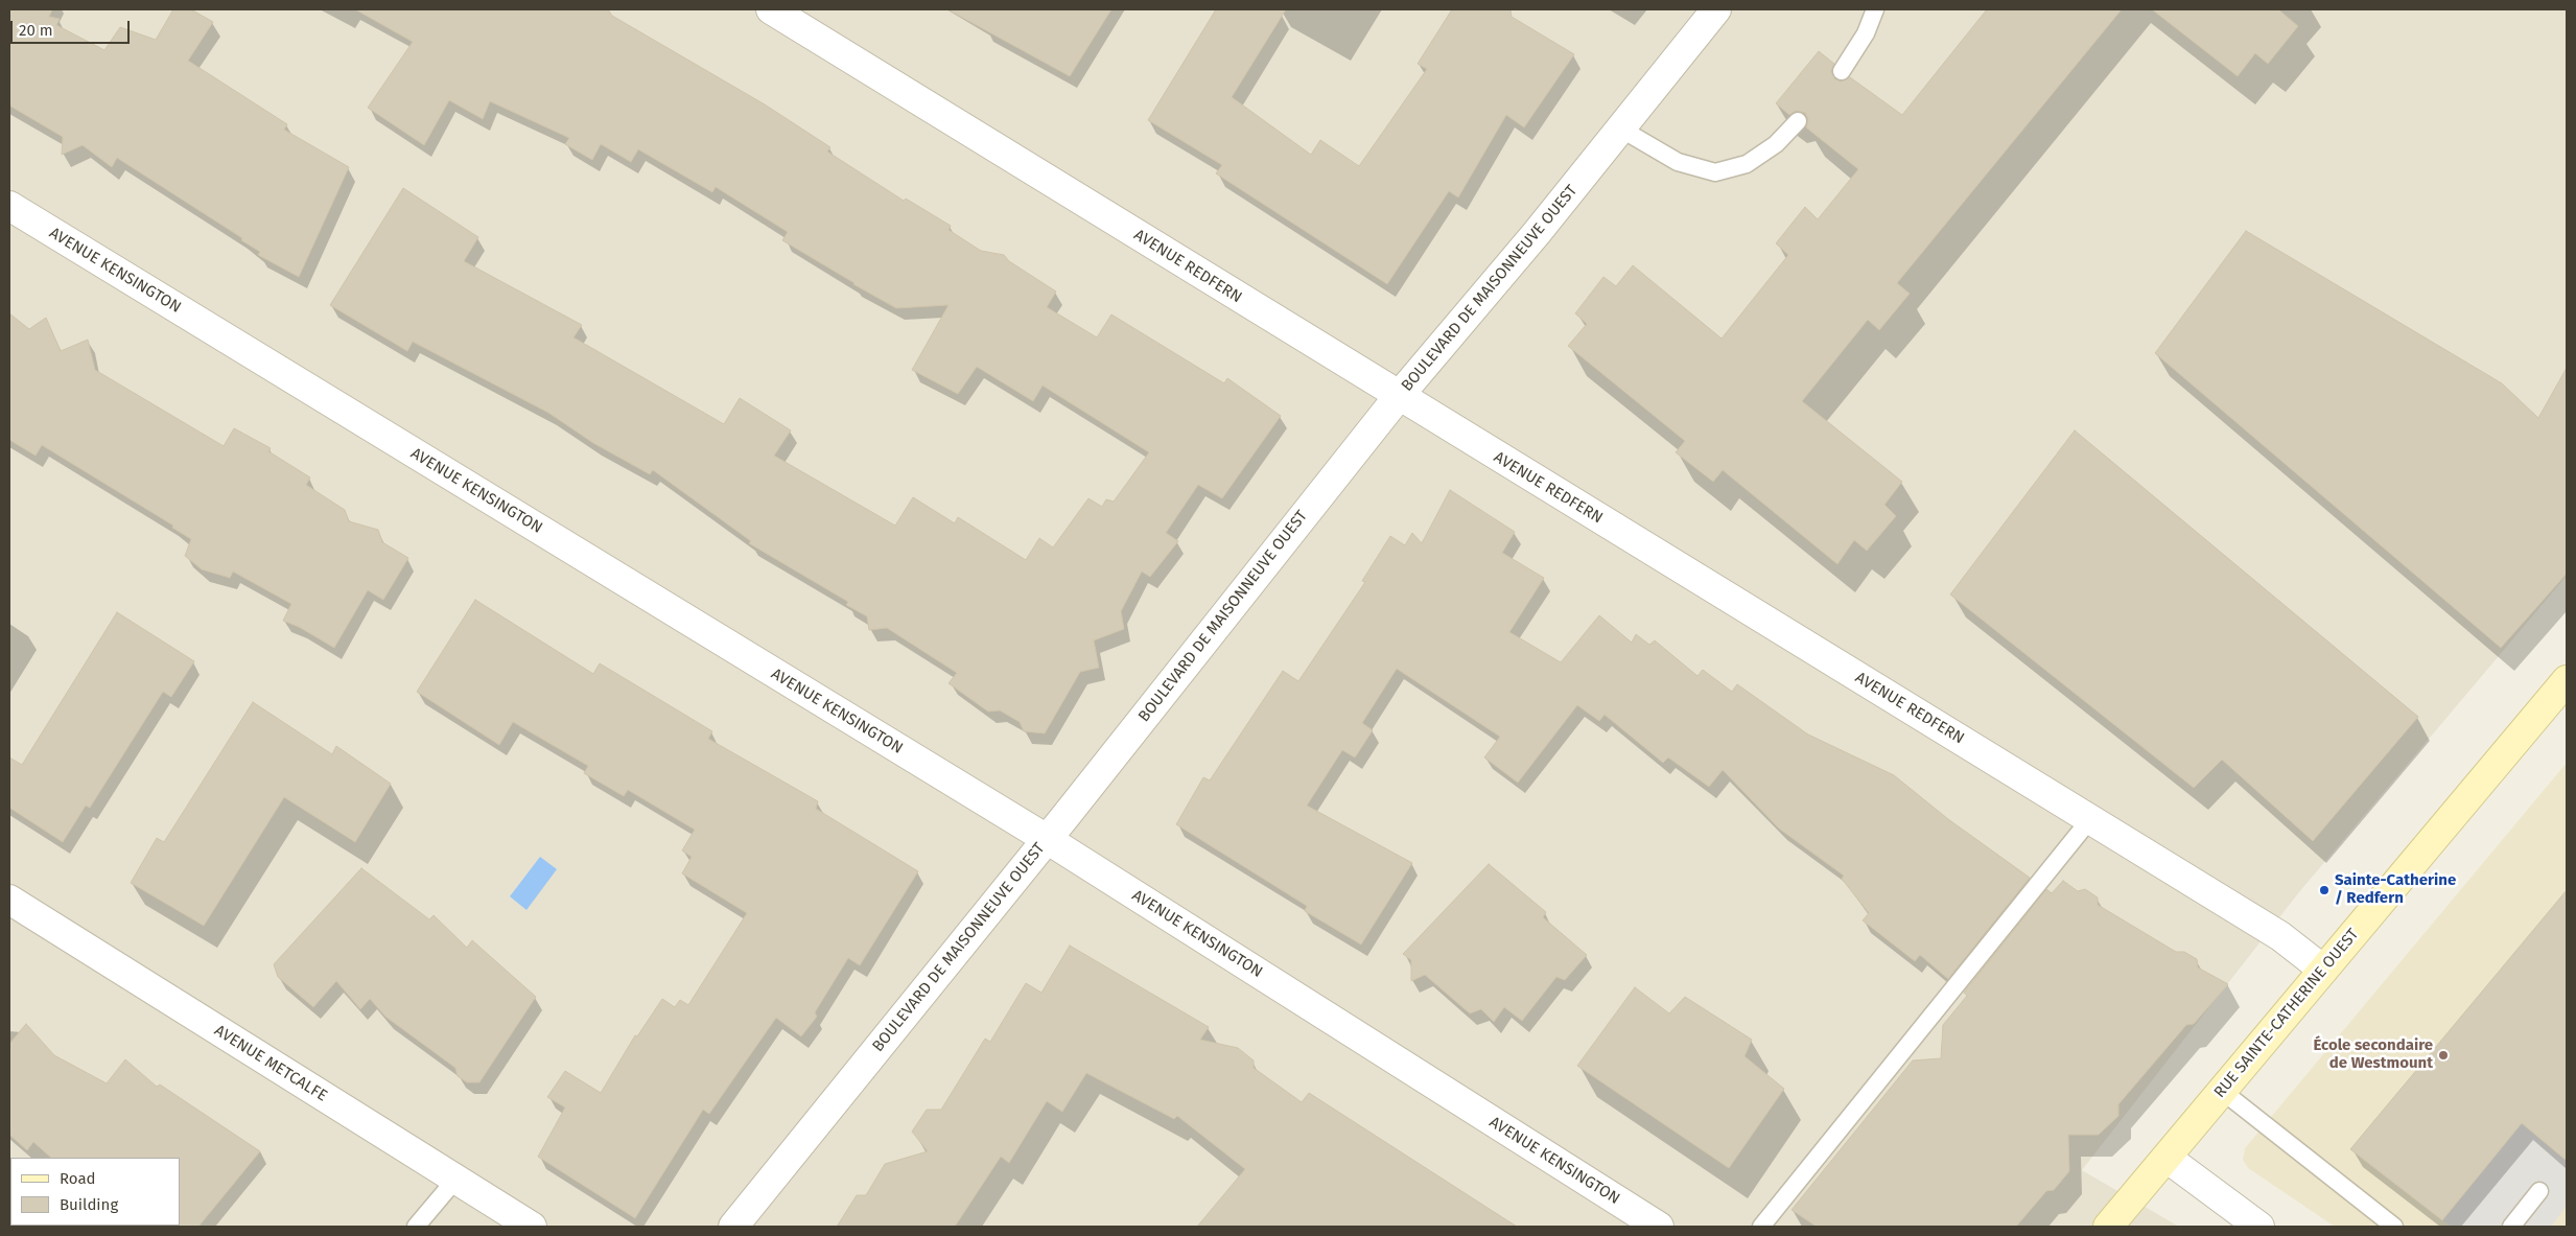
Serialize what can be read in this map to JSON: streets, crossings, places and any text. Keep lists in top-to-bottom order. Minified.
{"streets":{"main road":["RUE SAINTE-CATHERINE OUEST"],"street":["AVENUE REDFERN","AVENUE KENSINGTON","BOULEVARD DE MAISONNEUVE OUEST","AVENUE METCALFE"]},"crossings":[["AVENUE REDFERN","BOULEVARD DE MAISONNEUVE OUEST"],["AVENUE REDFERN","RUE SAINTE-CATHERINE OUEST"],["AVENUE KENSINGTON","BOULEVARD DE MAISONNEUVE OUEST"]],"places":["Sainte-Catherine / Redfern","École secondaire de Westmount"],"legend":["Road","Building"],"scale_bar":"20 m"}
